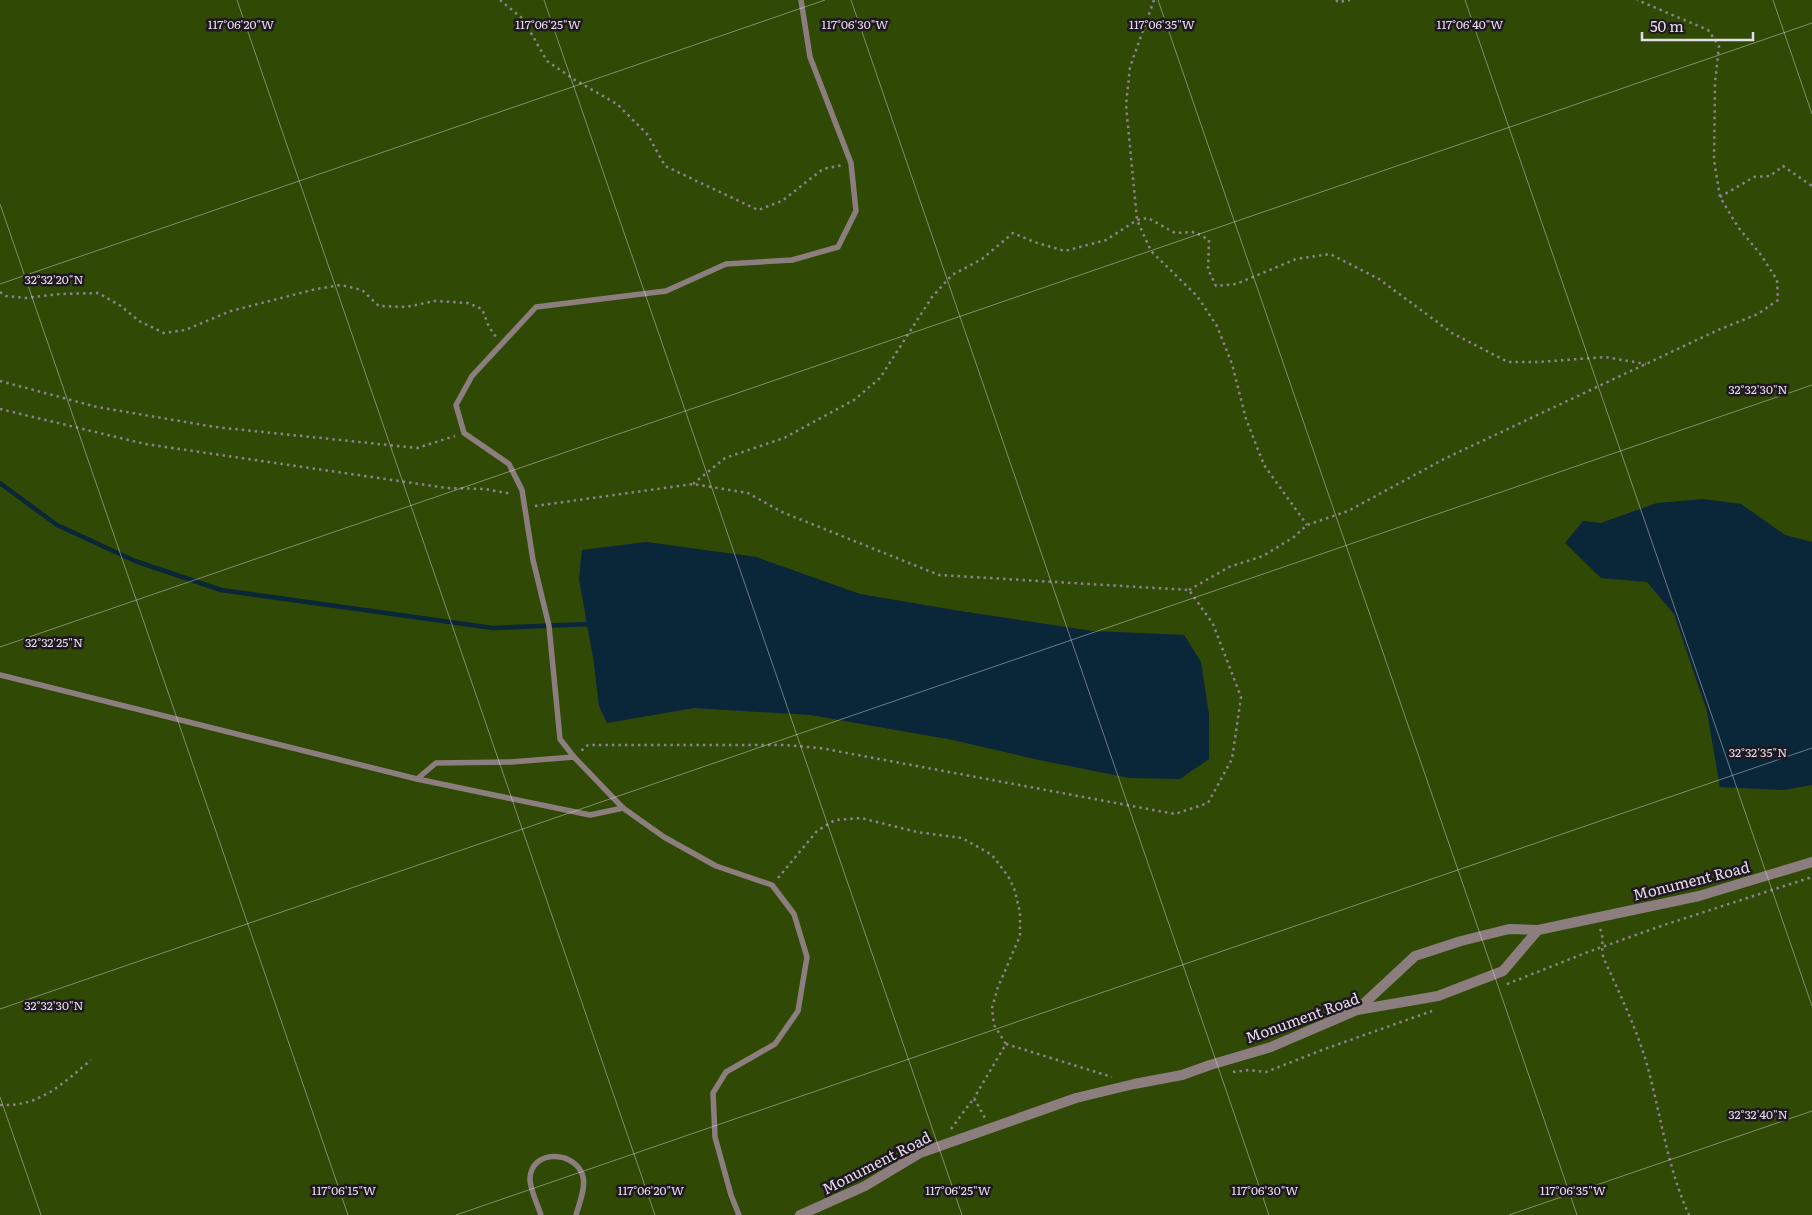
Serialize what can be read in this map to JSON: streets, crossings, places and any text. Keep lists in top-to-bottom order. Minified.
{"streets":{"street":["Monument Road"]},"scale_bar":"50 m","coordinates":["117°06'20\"W","117°06'30\"W","117°06'35\"W","117°06'25\"W","117°06'40\"W","32°32'20\"N","32°32'30\"N","32°32'25\"N","32°32'35\"N","32°32'40\"N","117°06'15\"W"]}
